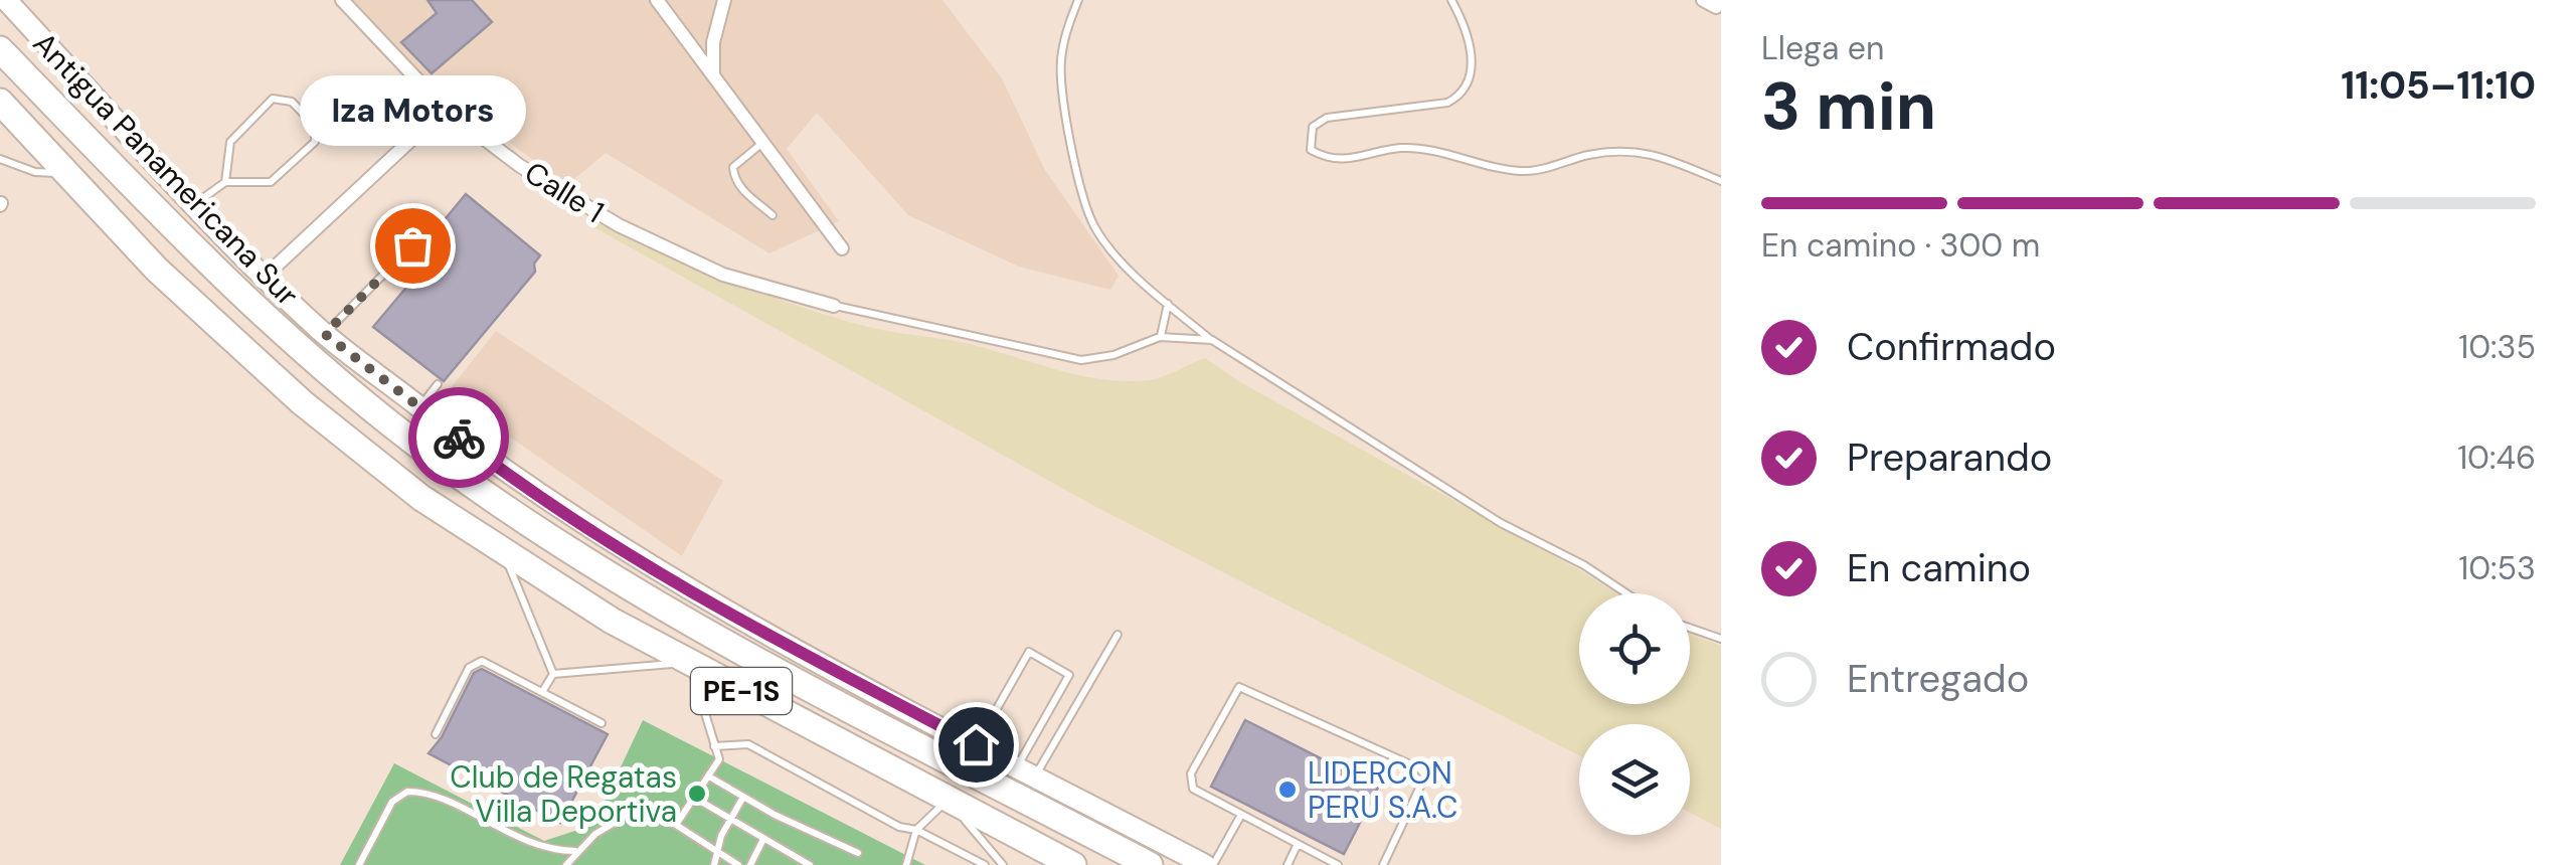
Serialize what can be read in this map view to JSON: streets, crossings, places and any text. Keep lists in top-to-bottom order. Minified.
{"streets":{"highway":["PE-1S"],"main road":["Antigua Panamericana Sur"],"street":["Calle 1"]},"places":["Iza Motors","LIDERCON PERU S.A.C","Club de Regatas Villa Deportiva"],"page":{"heading":["3 min","Llega en","11:05–11:10"],"bubble":"Iza Motors","bar":"En camino · 300 m","list":[["Confirmado","10:35"],["Preparando","10:46"],["En camino","10:53"],"Entregado"]}}
